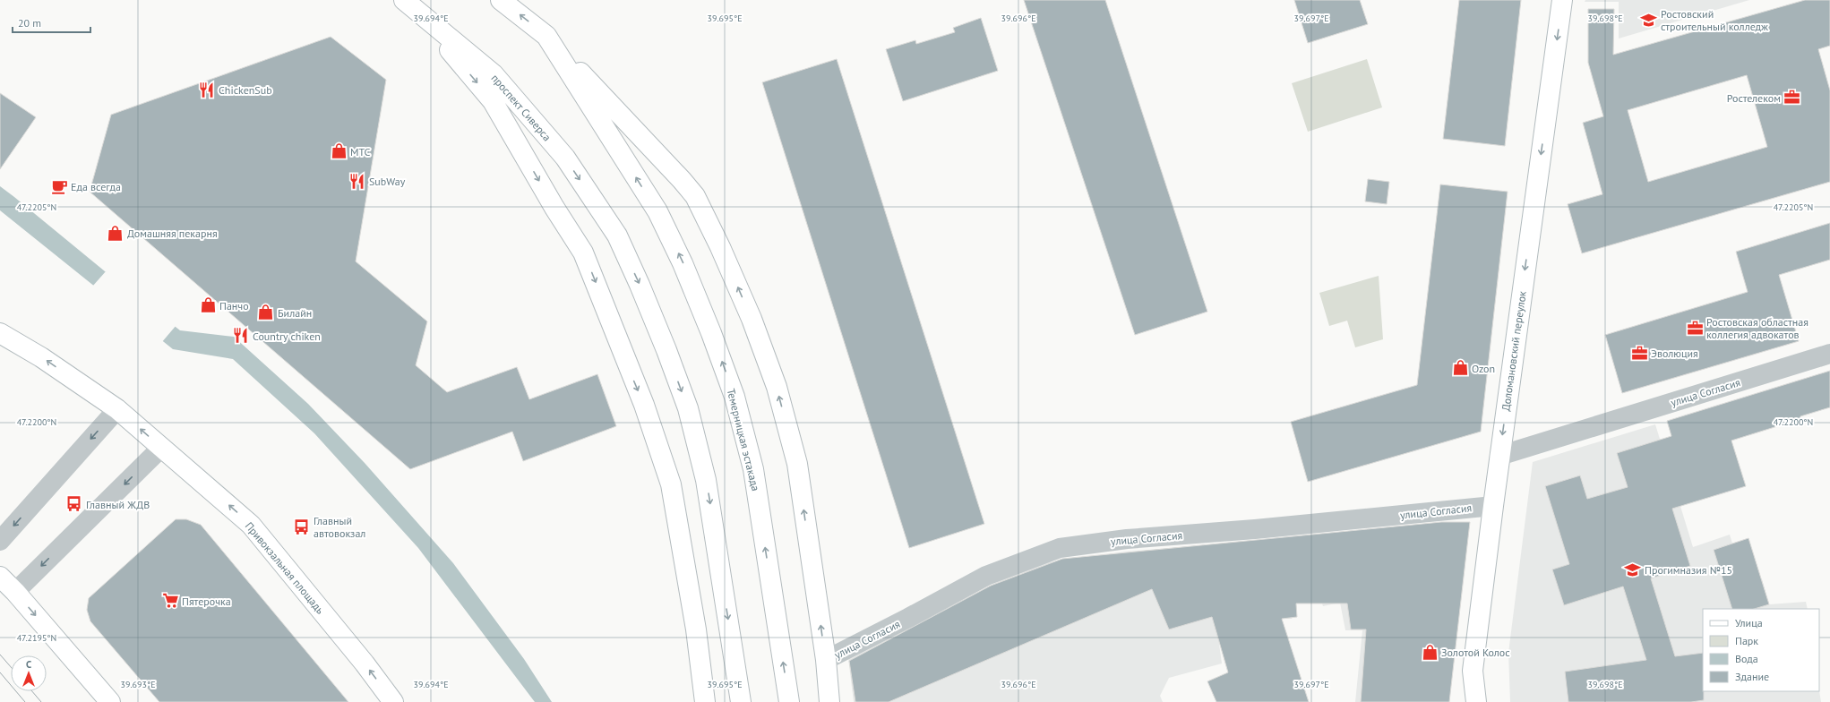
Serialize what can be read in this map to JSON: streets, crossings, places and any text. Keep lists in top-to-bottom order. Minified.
{"streets":{"main road":["проспект Сиверса","Доломановский переулок","Темерницкая эстакада","Привокзальная площадь"],"street":["улица Согласия"]},"crossings":[["Доломановский переулок","улица Согласия"]],"one_way":["Доломановский переулок","Привокзальная площадь"],"places":{"school or university":["Ростовский строительный колледж","Прогимназия №15"],"restaurant":["ChickenSub","SubWay","Country chiken"],"office":["Ростелеком","Ростовская областная коллегия адвокатов","Эволюция"],"shop":["МТС","Домашняя пекарня","Панчо","Билайн","Ozon","Золотой Колос"],"cafe":["Еда всегда"],"bus stop":["Главный ЖДВ","Главный автовокзал"],"supermarket":["Пятерочка"]},"legend":["Улица","Парк","Вода","Здание"],"scale_bar":"20 m","north":"top","coordinates":["39.694°E","39.695°E","39.696°E","39.697°E","39.698°E","47.2205°N","47.2200°N","47.2195°N","39.693°E"]}
